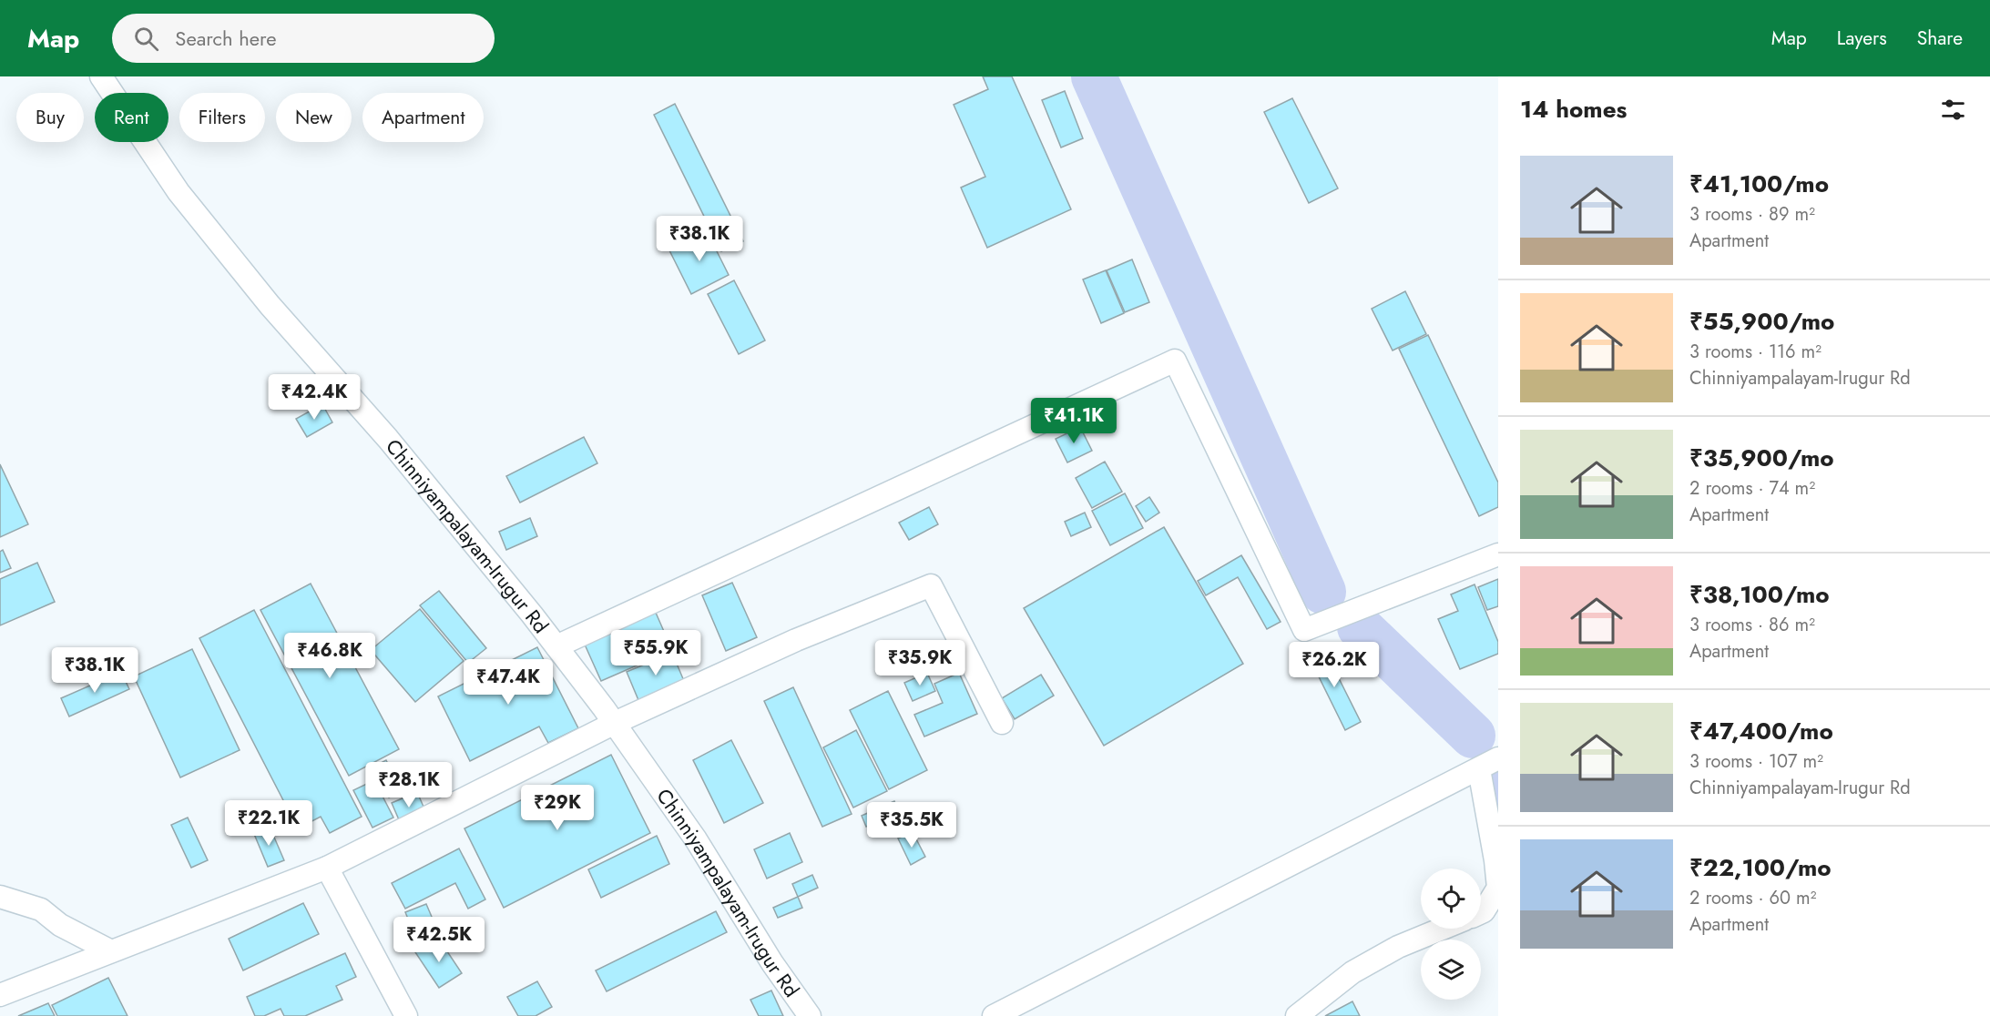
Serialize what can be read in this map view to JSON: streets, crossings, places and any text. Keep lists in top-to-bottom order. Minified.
{"streets":{"street":["Chinniyampalayam-Irugur Rd"]},"page":{"header":"Map","search":"Search here","nav":["Map","Layers","Share"],"heading":"14 homes","chip":["Buy","Rent","Filters","New","Apartment"],"list":[{"name":"₹41,100/mo","note":"3 rooms · 89 m² · Apartment"},{"name":"₹55,900/mo","note":"3 rooms · 116 m² · Chinniyampalayam-Irugur Rd"},{"name":"₹35,900/mo","note":"2 rooms · 74 m² · Apartment"},{"name":"₹38,100/mo","note":"3 rooms · 86 m² · Apartment"},{"name":"₹47,400/mo","note":"3 rooms · 107 m² · Chinniyampalayam-Irugur Rd"},{"name":"₹22,100/mo","note":"2 rooms · 60 m² · Apartment"}],"price":["₹38.1K","₹42.4K","₹41.1K","₹55.9K","₹46.8K","₹35.9K","₹26.2K","₹38.1K","₹47.4K","₹28.1K","₹29K","₹22.1K","₹35.5K","₹42.5K"]}}
